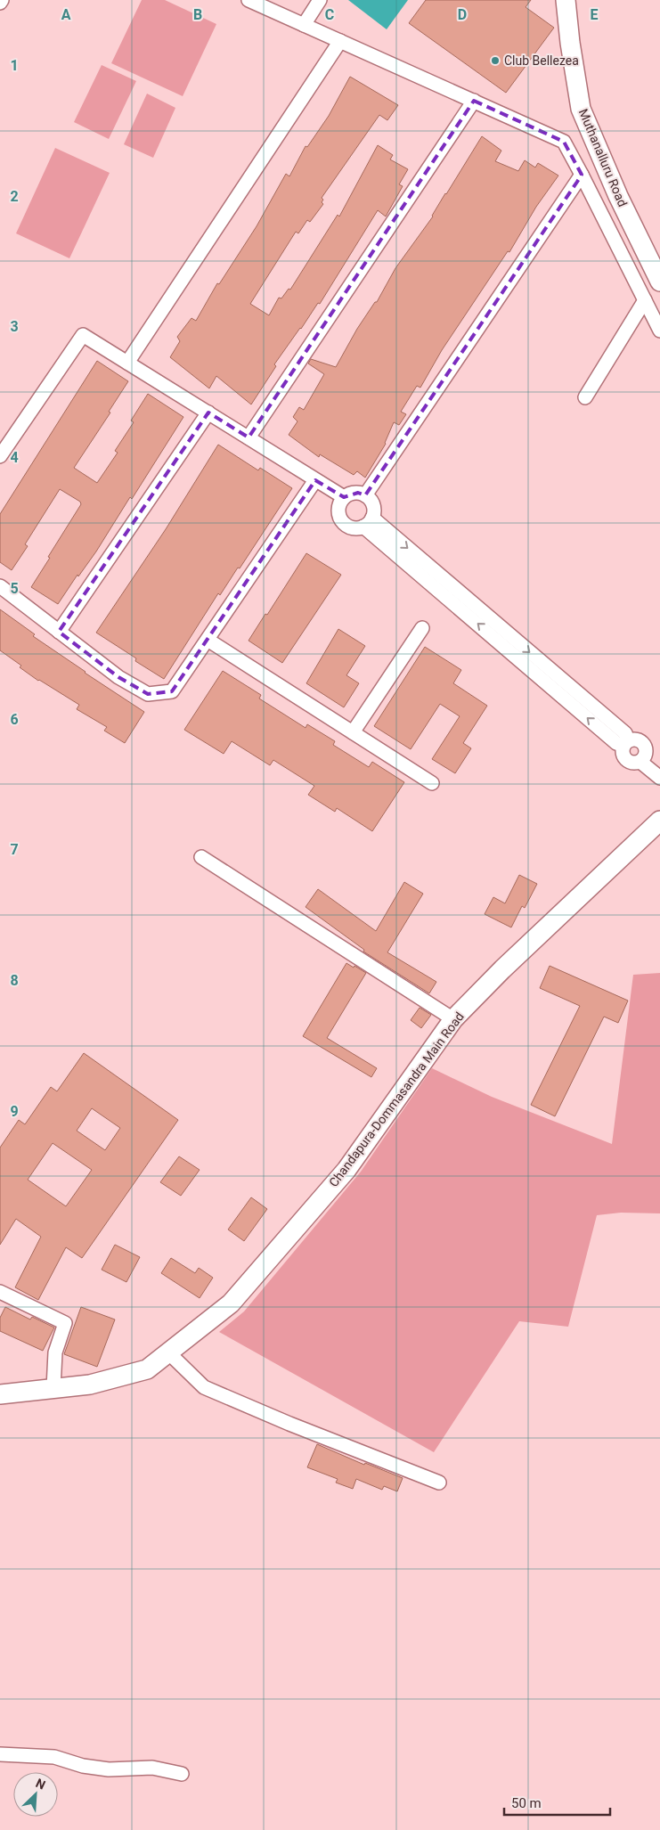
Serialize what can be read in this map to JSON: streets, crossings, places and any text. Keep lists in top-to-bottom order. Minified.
{"streets":{"main road":["Muthanalluru Road","Chandapura-Dommasandra Main Road"]},"places":["Club Bellezea"],"scale_bar":"50 m","north":"top right","grid":{"columns":["A","B","C","D","E"],"rows":["1","2","3","4","5","6","7","8","9"]}}
